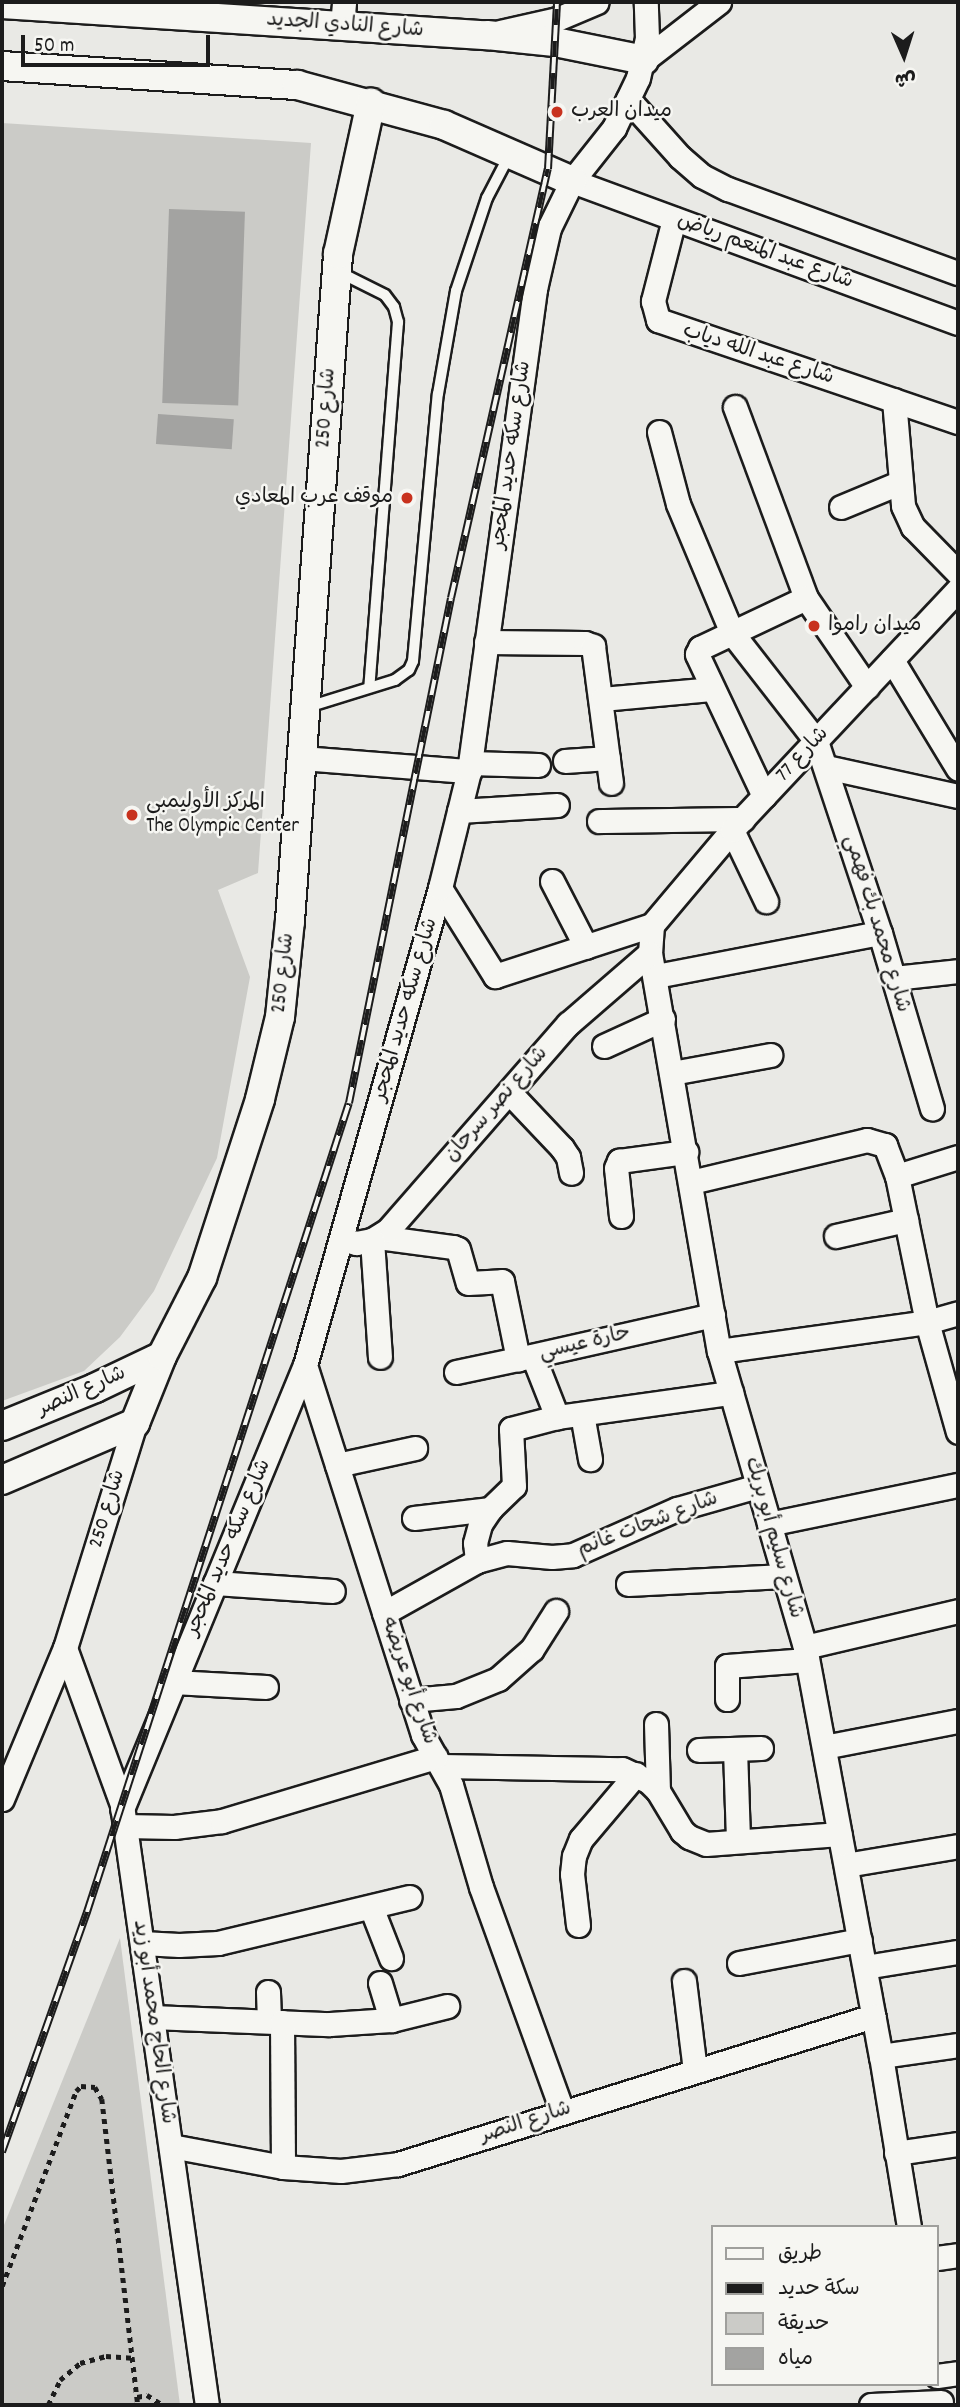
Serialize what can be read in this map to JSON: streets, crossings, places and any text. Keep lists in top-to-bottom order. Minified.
{"streets":{"street":["شارع النادي الجديد","شارع عبد المنعم رياض","شارع عبد الله دياب","شارع 250","شارع سكه حديد المحجر","شارع 77","شارع محمد بك فهمي","شارع نصر سرحان","حارة عيسي","شارع النصر","شارع شحات غانم","شارع سليم أبو بريك","شارع أبو عريضه","شارع الحاج محمد أبو زيد"]},"crossings":[["شارع عبد المنعم رياض","شارع عبد الله دياب"],["شارع عبد المنعم رياض","شارع سكه حديد المحجر"],["شارع 250","شارع النصر"],["شارع 250","شارع الحاج محمد أبو زيد"],["شارع سكه حديد المحجر","شارع أبو عريضه"],["شارع سكه حديد المحجر","شارع الحاج محمد أبو زيد"],["شارع 77","شارع محمد بك فهمي"],["شارع 77","شارع سليم أبو بريك"],["شارع نصر سرحان","حارة عيسي"],["شارع نصر سرحان","شارع سليم أبو بريك"],["حارة عيسي","شارع سليم أبو بريك"],["شارع النصر","شارع سليم أبو بريك"],["شارع النصر","شارع أبو عريضه"],["شارع النصر","شارع الحاج محمد أبو زيد"],["شارع شحات غانم","شارع سليم أبو بريك"],["شارع شحات غانم","شارع أبو عريضه"]],"places":["ميدان العرب","موقف عرب المعادي","ميدان راموا","المركز الأوليمبى The Olympic Center"],"legend":["طريق","سكة حديد","حديقة","مياه"],"scale_bar":"50 m","north":"bottom"}
